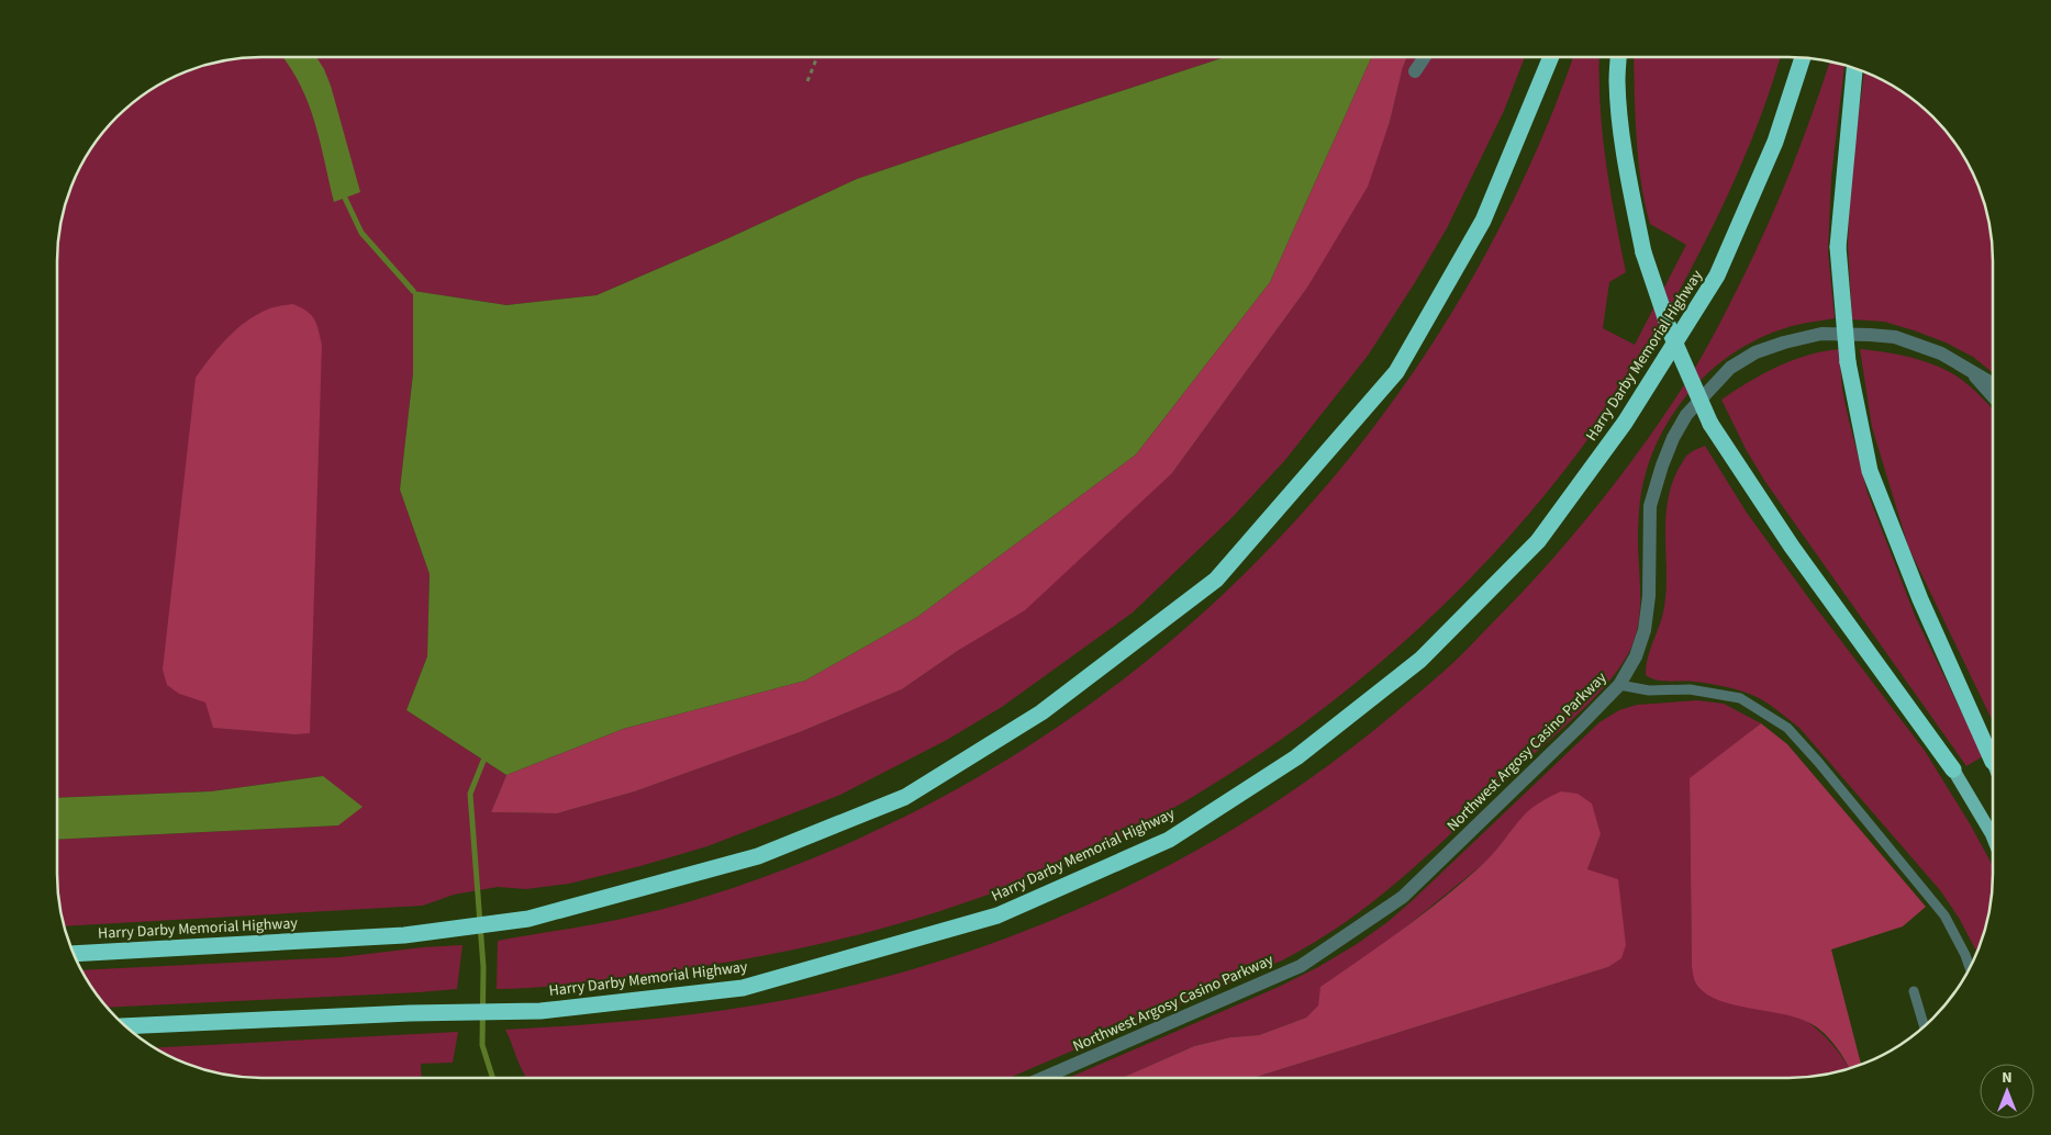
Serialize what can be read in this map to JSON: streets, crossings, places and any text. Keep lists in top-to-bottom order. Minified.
{"streets":{"highway":["Harry Darby Memorial Highway"],"street":["Northwest Argosy Casino Parkway"]},"north":"top"}
